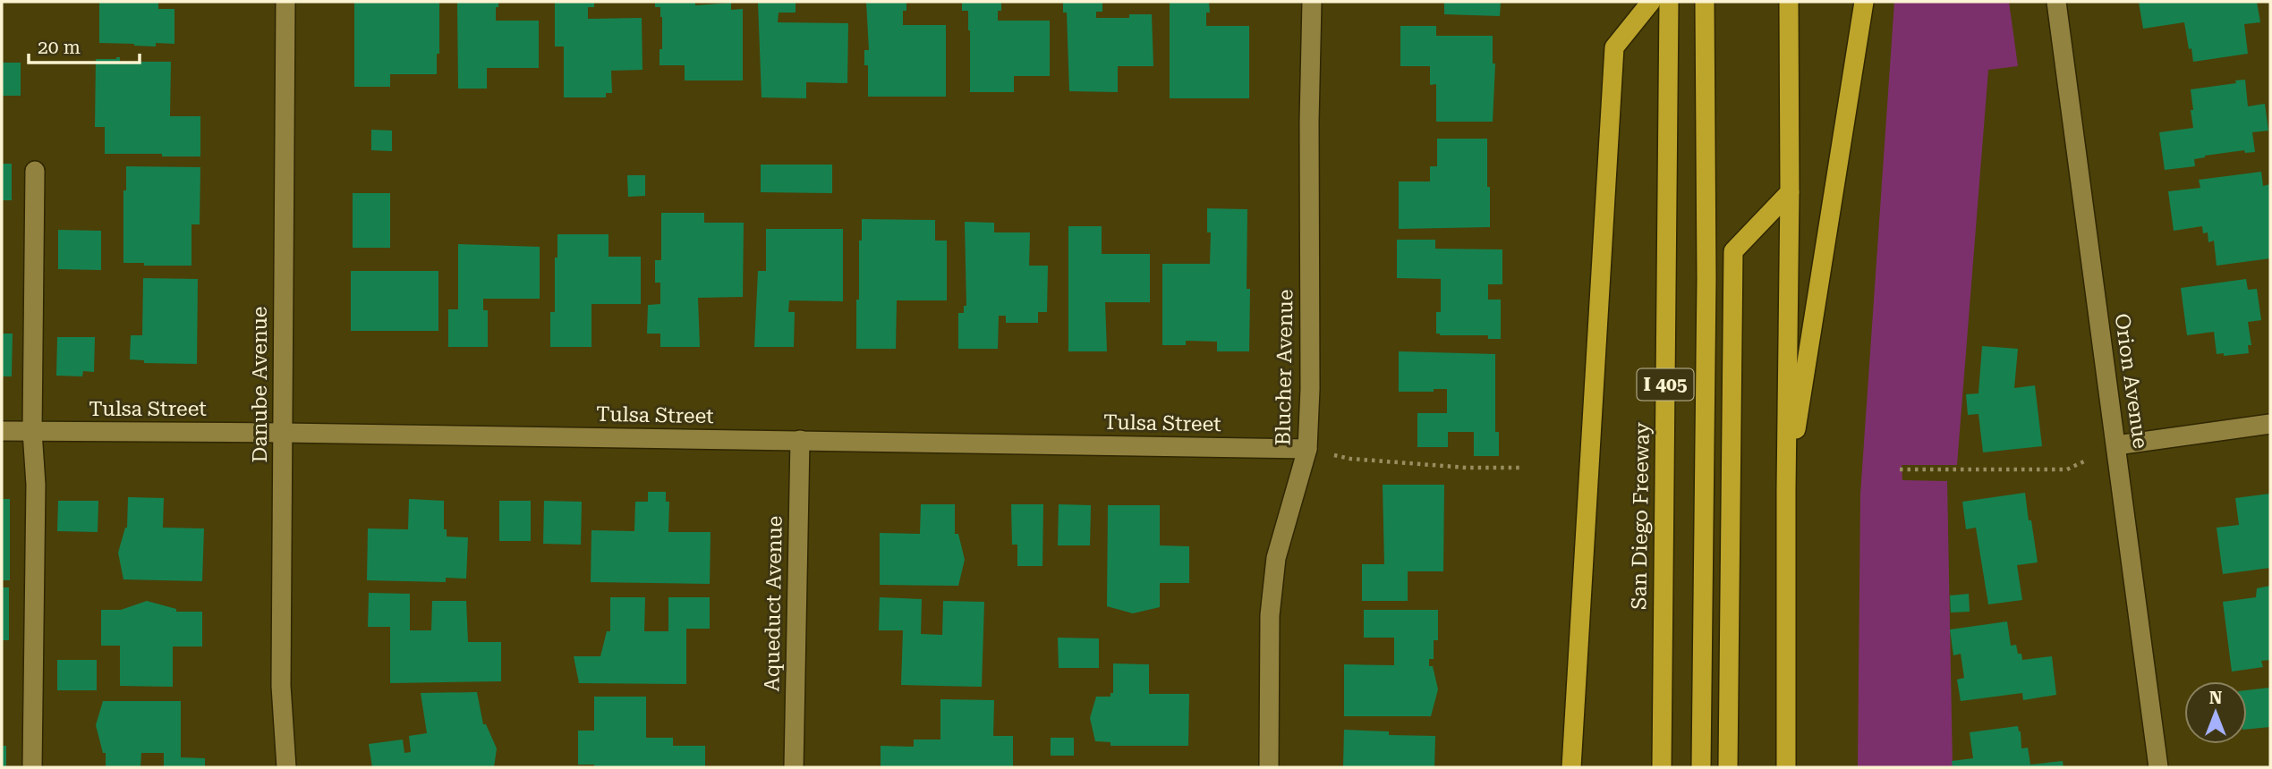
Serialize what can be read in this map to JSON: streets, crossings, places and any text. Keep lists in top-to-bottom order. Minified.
{"streets":{"highway":["I 405","San Diego Freeway"],"street":["Blucher Avenue","Orion Avenue","Danube Avenue","Tulsa Street","Aqueduct Avenue"]},"crossings":[["Blucher Avenue","Tulsa Street"],["Danube Avenue","Tulsa Street"],["Tulsa Street","Aqueduct Avenue"]],"scale_bar":"20 m","north":"top"}
